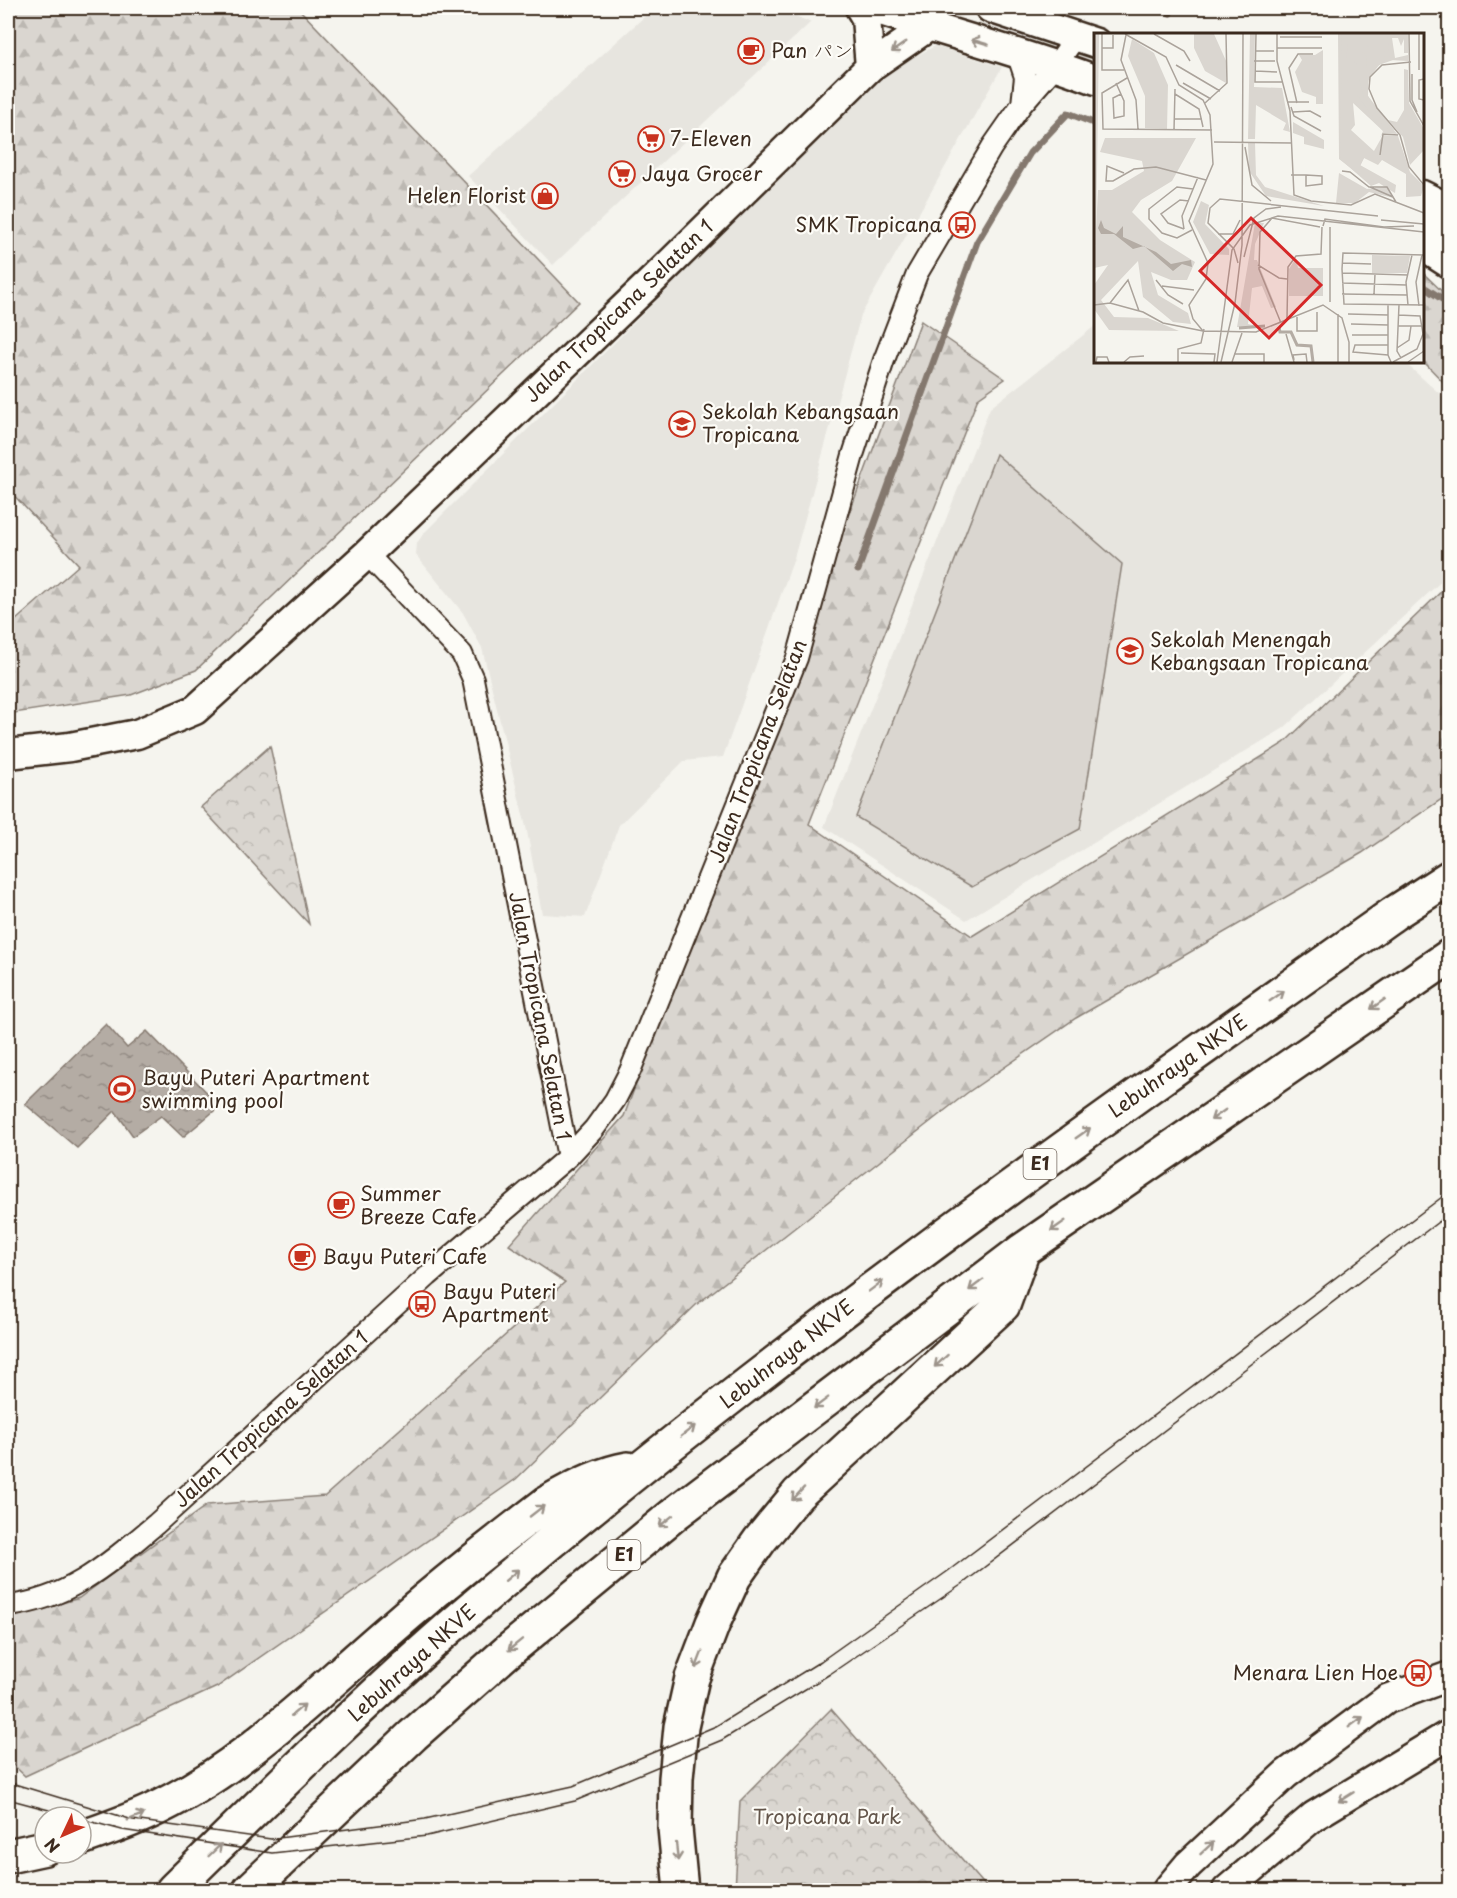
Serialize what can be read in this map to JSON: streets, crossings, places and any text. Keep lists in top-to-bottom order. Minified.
{"streets":{"highway":["Lebuhraya NKVE","E1"],"street":["Jalan Tropicana Selatan 1","Jalan Tropicana Selatan"]},"crossings":[["Jalan Tropicana Selatan 1","Jalan Tropicana Selatan"]],"parks":["Tropicana Park"],"places":{"cafe":["Pan パン","Summer Breeze Cafe","Bayu Puteri Cafe"],"supermarket":["7-Eleven","Jaya Grocer"],"shop":["Helen Florist"],"bus stop":["SMK Tropicana","Bayu Puteri Apartment","Menara Lien Hoe"],"school or university":["Sekolah Kebangsaan Tropicana","Sekolah Menengah Kebangsaan Tropicana"],"sports":["Bayu Puteri Apartment swimming pool"]},"north":"bottom left"}
